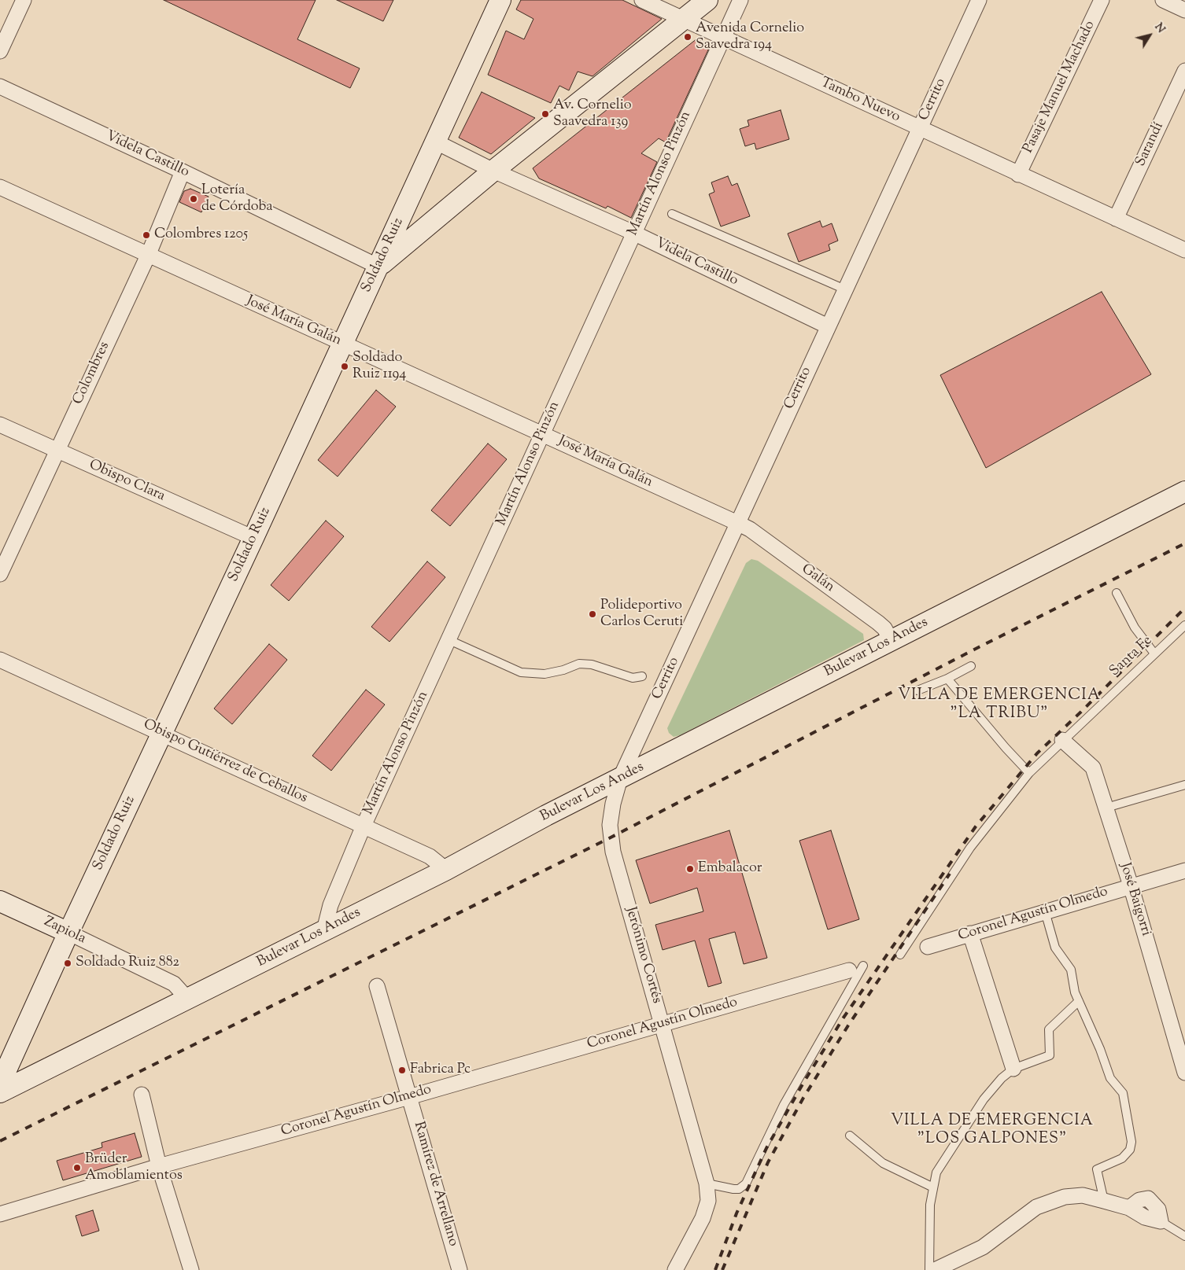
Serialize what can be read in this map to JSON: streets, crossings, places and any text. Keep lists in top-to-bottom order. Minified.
{"streets":{"main road":["Soldado Ruiz","Bulevar Los Andes","Zapiola"],"street":["Pasaje Manuel Machado","Cerrito","Tambo Nuevo","Sarandí","Videla Castillo","Martín Alonso Pinzón","José María Galán","Colombres","Obispo Clara","Galán","Obispo Gutiérrez de Ceballos","José Baigorri","Coronel Agustín Olmedo","Jerónimo Cortés","Ramírez de Arrellano"],"lane":["Santa Fe"]},"crossings":[["Pasaje Manuel Machado","Tambo Nuevo"],["Cerrito","Tambo Nuevo"],["Cerrito","Videla Castillo"],["Cerrito","José María Galán"],["Cerrito","Galán"],["Cerrito","Bulevar Los Andes"],["Cerrito","Jerónimo Cortés"],["Tambo Nuevo","Sarandí"],["Tambo Nuevo","Martín Alonso Pinzón"],["Videla Castillo","Martín Alonso Pinzón"],["Videla Castillo","Soldado Ruiz"],["Videla Castillo","Colombres"],["Martín Alonso Pinzón","José María Galán"],["Martín Alonso Pinzón","Bulevar Los Andes"],["Martín Alonso Pinzón","Obispo Gutiérrez de Ceballos"],["Soldado Ruiz","José María Galán"],["Soldado Ruiz","Obispo Clara"],["Soldado Ruiz","Bulevar Los Andes"],["Soldado Ruiz","Obispo Gutiérrez de Ceballos"],["Soldado Ruiz","Zapiola"],["José María Galán","Colombres"],["José María Galán","Galán"],["Colombres","Obispo Clara"],["Galán","Bulevar Los Andes"],["Bulevar Los Andes","Obispo Gutiérrez de Ceballos"],["Bulevar Los Andes","Zapiola"],["Bulevar Los Andes","Jerónimo Cortés"],["Santa Fe","José Baigorri"],["José Baigorri","Coronel Agustín Olmedo"],["Coronel Agustín Olmedo","Jerónimo Cortés"],["Coronel Agustín Olmedo","Ramírez de Arrellano"]],"districts":["VILLA DE EMERGENCIA \"LA TRIBU\"","VILLA DE EMERGENCIA \"LOS GALPONES\""],"places":["Avenida Cornelio Saavedra 194","Av. Cornelio Saavedra 139","Lotería de Córdoba","Colombres 1205","Soldado Ruiz 1194","Polideportivo Carlos Ceruti","Embalacor","Soldado Ruiz 882","Fabrica Pc","Brüder Amoblamientos"],"north":"top right"}
